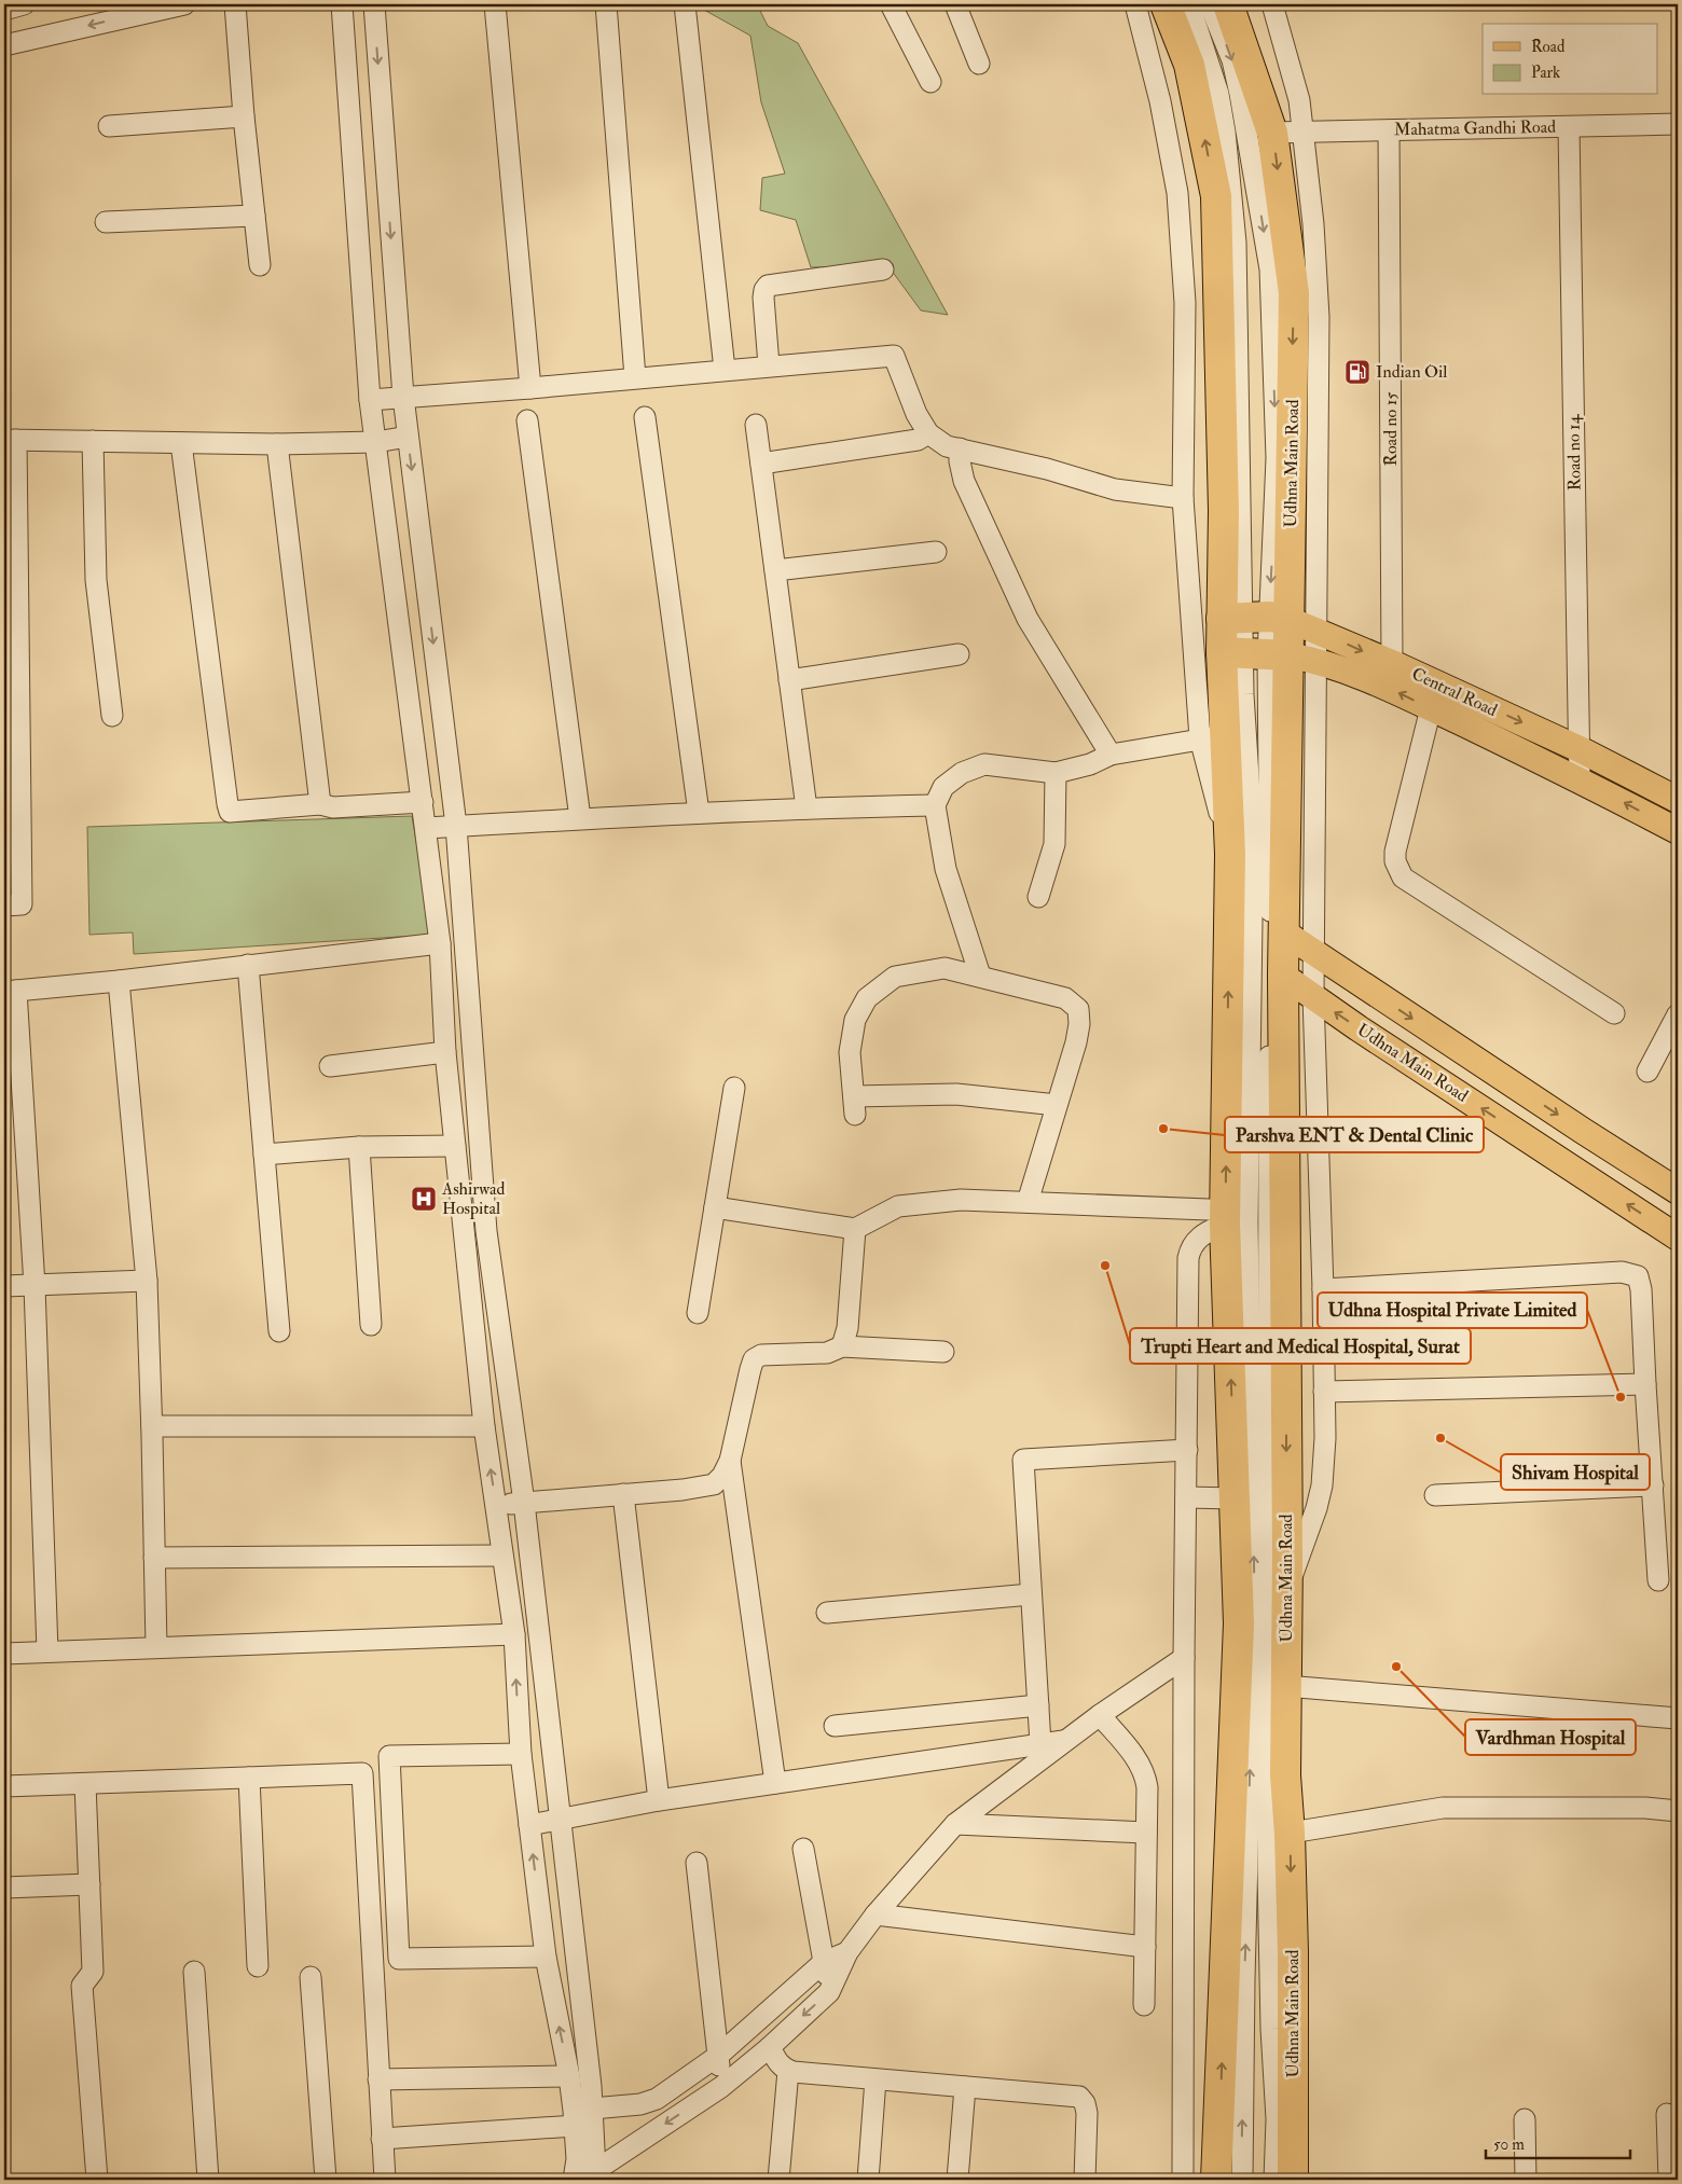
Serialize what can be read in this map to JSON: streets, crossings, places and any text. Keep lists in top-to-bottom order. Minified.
{"streets":{"highway":["Udhna Main Road"],"main road":["Central Road"],"street":["Mahatma Gandhi Road","Road no 15","Road no 14"]},"crossings":[["Mahatma Gandhi Road","Road no 15"],["Mahatma Gandhi Road","Road no 14"],["Mahatma Gandhi Road","Udhna Main Road"],["Road no 15","Central Road"],["Road no 14","Central Road"],["Udhna Main Road","Central Road"]],"places":{"fuel station":["Indian Oil"],"other":["Parshva ENT & Dental Clinic","Trupti Heart and Medical Hospital, Surat","Udhna Hospital Private Limited","Shivam Hospital","Vardhman Hospital"],"hospital":["Ashirwad Hospital"]},"legend":["Road","Park"],"scale_bar":"50 m"}
